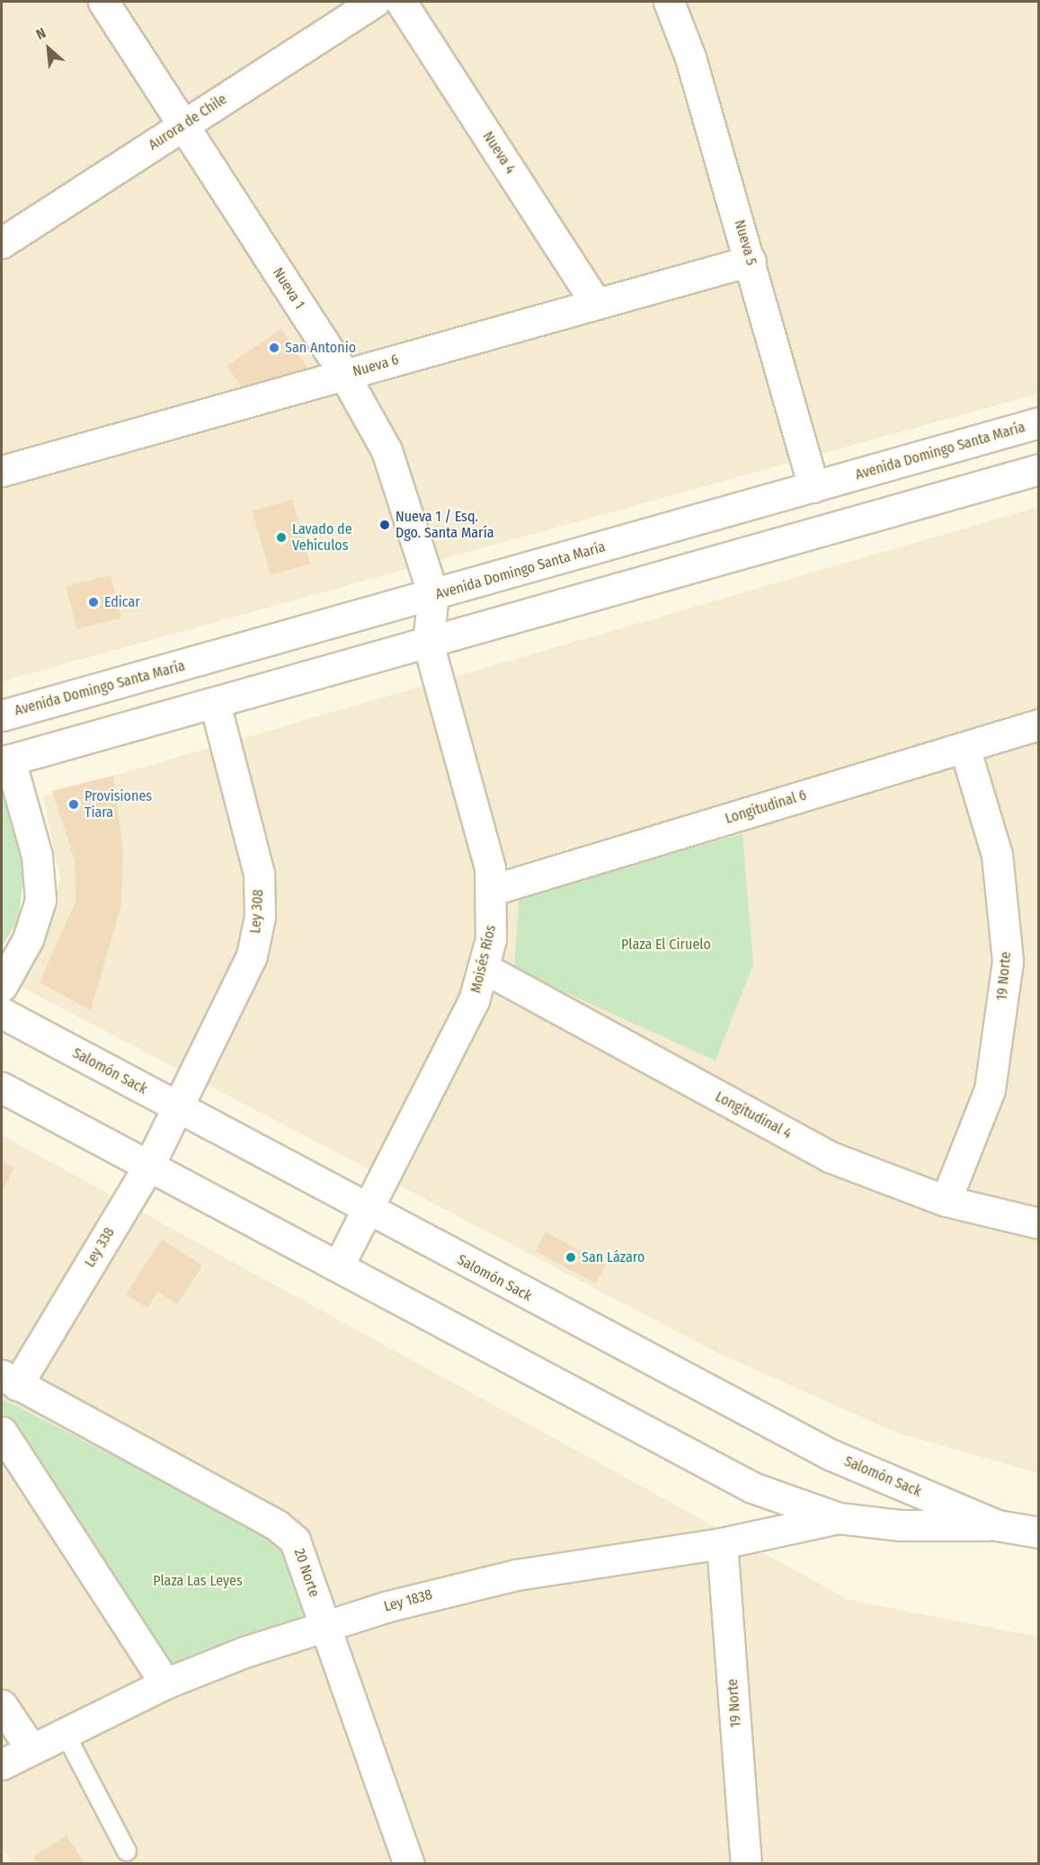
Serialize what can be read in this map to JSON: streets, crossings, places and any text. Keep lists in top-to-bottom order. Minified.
{"streets":{"street":["Aurora de Chile","Nueva 4","Nueva 5","Nueva 1","Nueva 6","Avenida Domingo Santa María","Longitudinal 6","Ley 308","Moisés Ríos","19 Norte","Salomón Sack","Longitudinal 4","Ley 338","20 Norte","Ley 1838"]},"crossings":[["Aurora de Chile","Nueva 1"],["Nueva 4","Nueva 6"],["Nueva 5","Nueva 6"],["Nueva 5","Avenida Domingo Santa María"],["Nueva 1","Nueva 6"],["Nueva 1","Avenida Domingo Santa María"],["Nueva 1","Moisés Ríos"],["Avenida Domingo Santa María","Moisés Ríos"],["Longitudinal 6","Moisés Ríos"],["Longitudinal 6","19 Norte"],["Ley 308","Salomón Sack"],["Ley 308","Ley 338"],["Moisés Ríos","Salomón Sack"],["Moisés Ríos","Longitudinal 4"],["19 Norte","Longitudinal 4"],["19 Norte","Ley 1838"],["Salomón Sack","Ley 338"],["Salomón Sack","Ley 1838"],["Ley 338","20 Norte"],["20 Norte","Ley 1838"]],"parks":["Plaza El Ciruelo","Plaza Las Leyes"],"places":["San Antonio","Nueva 1 / Esq. Dgo. Santa María","Lavado de Vehículos","Edicar","Provisiones Tiara","San Lázaro"],"north":"top left"}
